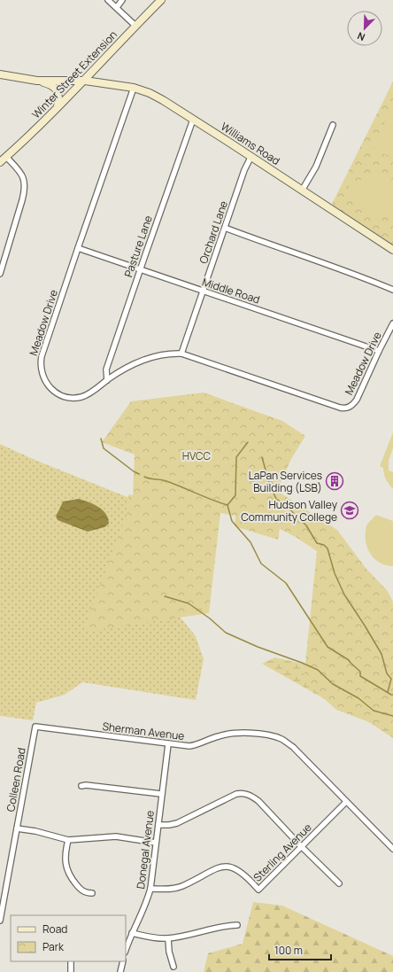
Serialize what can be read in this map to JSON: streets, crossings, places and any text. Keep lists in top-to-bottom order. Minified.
{"streets":{"main road":["Winter Street Extension","Williams Road"],"street":["Orchard Lane","Pasture Lane","Middle Road","Meadow Drive","Sherman Avenue","Colleen Road","Donegal Avenue","Sterling Avenue"]},"crossings":[["Winter Street Extension","Williams Road"],["Williams Road","Orchard Lane"],["Williams Road","Pasture Lane"],["Williams Road","Meadow Drive"],["Orchard Lane","Middle Road"],["Orchard Lane","Meadow Drive"],["Pasture Lane","Middle Road"],["Pasture Lane","Meadow Drive"],["Middle Road","Meadow Drive"],["Sherman Avenue","Colleen Road"],["Sherman Avenue","Donegal Avenue"],["Sherman Avenue","Sterling Avenue"],["Donegal Avenue","Sterling Avenue"]],"parks":["HVCC"],"places":{"building":["LaPan Services Building (LSB)"],"school or university":["Hudson Valley Community College"]},"legend":["Road","Park"],"scale_bar":"100 m","north":"bottom left"}
